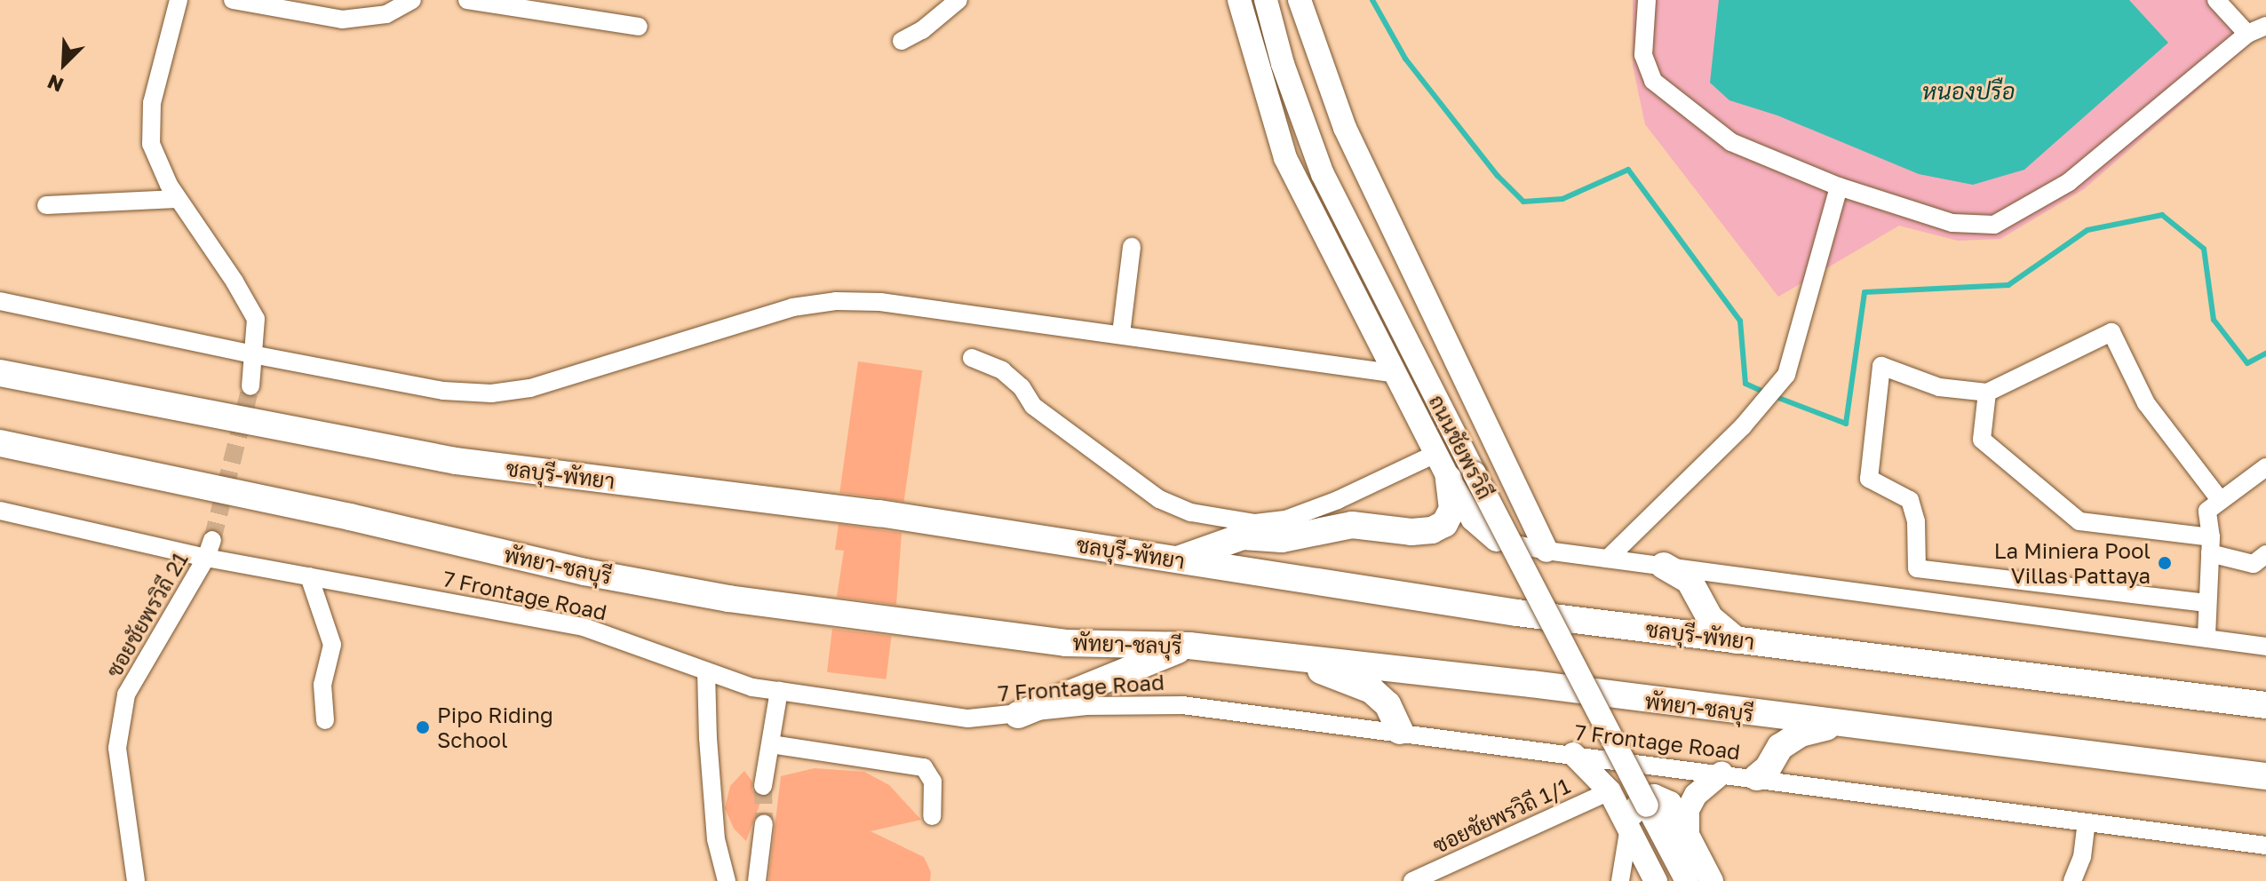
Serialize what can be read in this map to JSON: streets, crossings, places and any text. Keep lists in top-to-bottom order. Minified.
{"streets":{"highway":["ชลบุรี-พัทยา","พัทยา-ชลบุรี"],"main road":["ถนนชัยพรวิถี"],"street":["7 Frontage Road","ซอยชัยพรวิถี 21","ซอยชัยพรวิถี 1/1"]},"crossings":[["7 Frontage Road","ซอยชัยพรวิถี 21"]],"water":["หนองปรือ"],"places":["La Miniera Pool Villas Pattaya","Pipo Riding School"],"north":"bottom left"}
